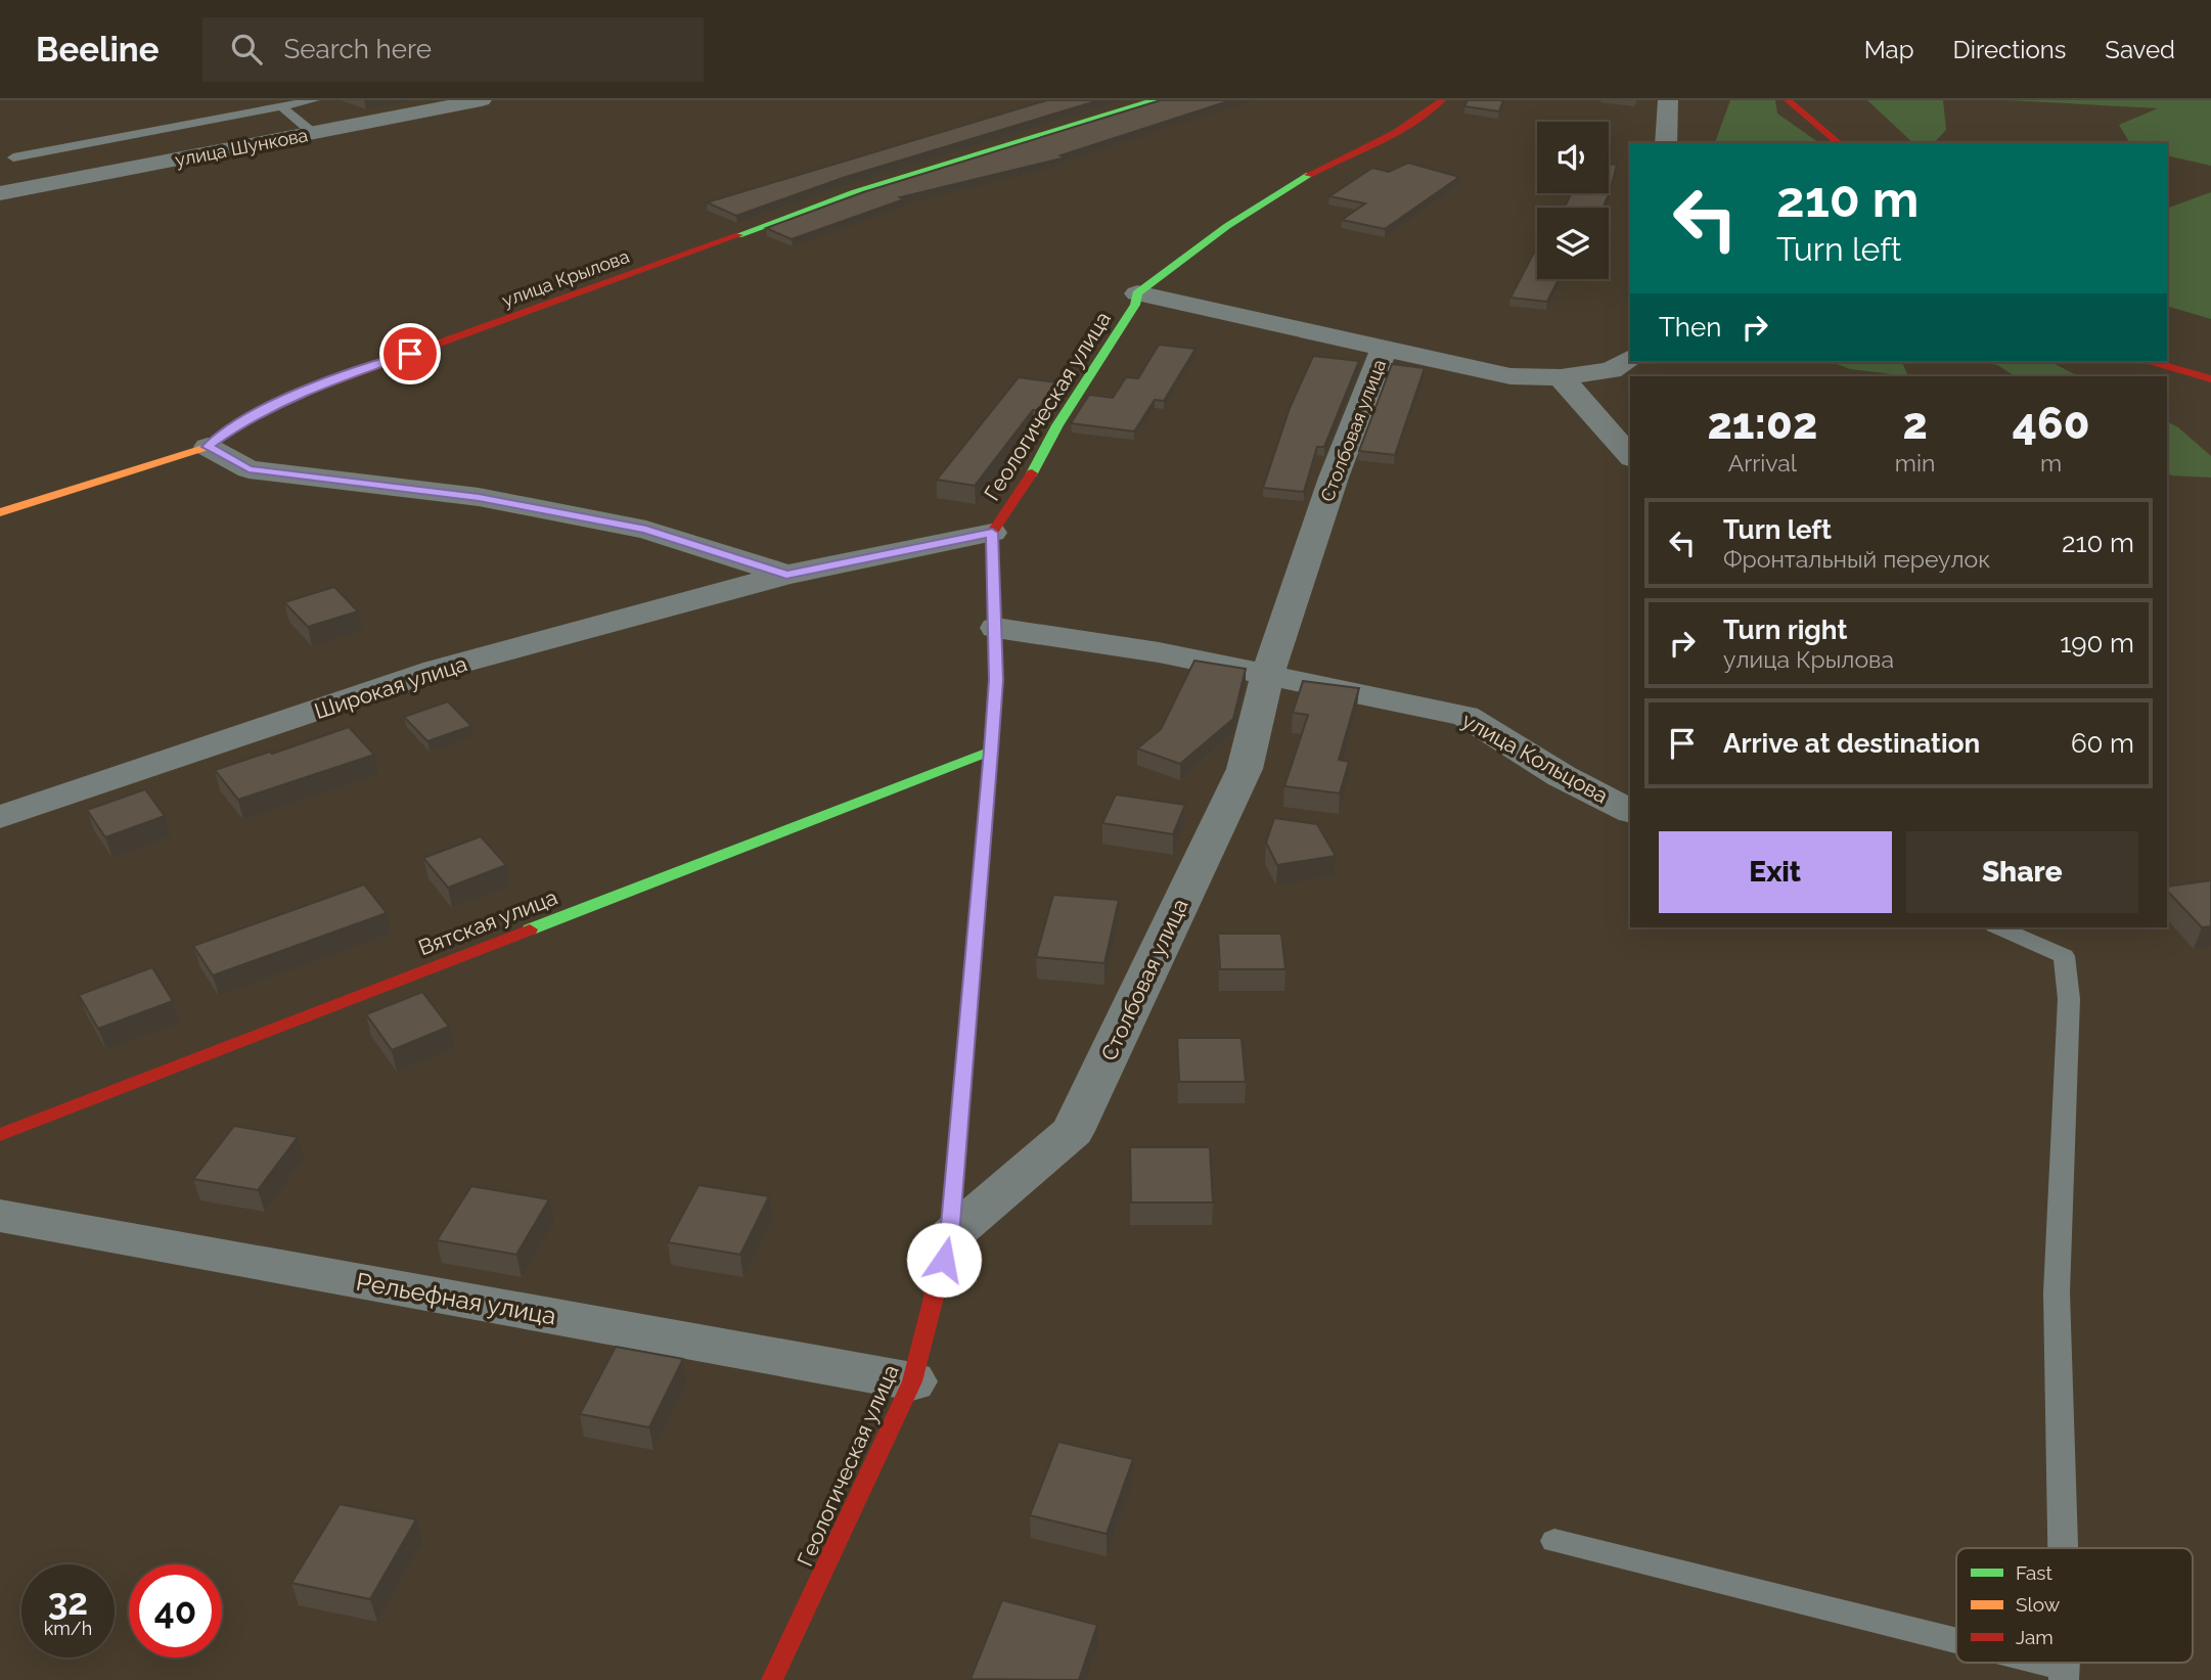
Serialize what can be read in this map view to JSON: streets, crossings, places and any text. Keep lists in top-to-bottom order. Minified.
{"streets":{"street":["улица Шункова","улица Крылова","Геологическая улица","Столбовая улица","Широкая улица","улица Кольцова","Вятская улица","Рельефная улица"]},"crossings":[["Геологическая улица","Столбовая улица"],["Геологическая улица","Широкая улица"],["Геологическая улица","Вятская улица"],["Геологическая улица","Рельефная улица"],["Столбовая улица","улица Кольцова"]],"legend":["Fast","Slow","Jam"],"page":{"header":"Beeline","search":"Search here","nav":["Map","Directions","Saved"],"turn":["210 m","Turn left"],"then":"Then","eta":["21:02","Arrival","2","min","460","m"],"list":[{"name":"Turn left","note":"Фронтальный переулок","value":"210 m"},{"name":"Turn right","note":"улица Крылова","value":"190 m"},{"name":"Arrive at destination","value":"60 m"}],"buttons":["Exit","Share"],"speed":"32 km/h","limit":"40"}}
